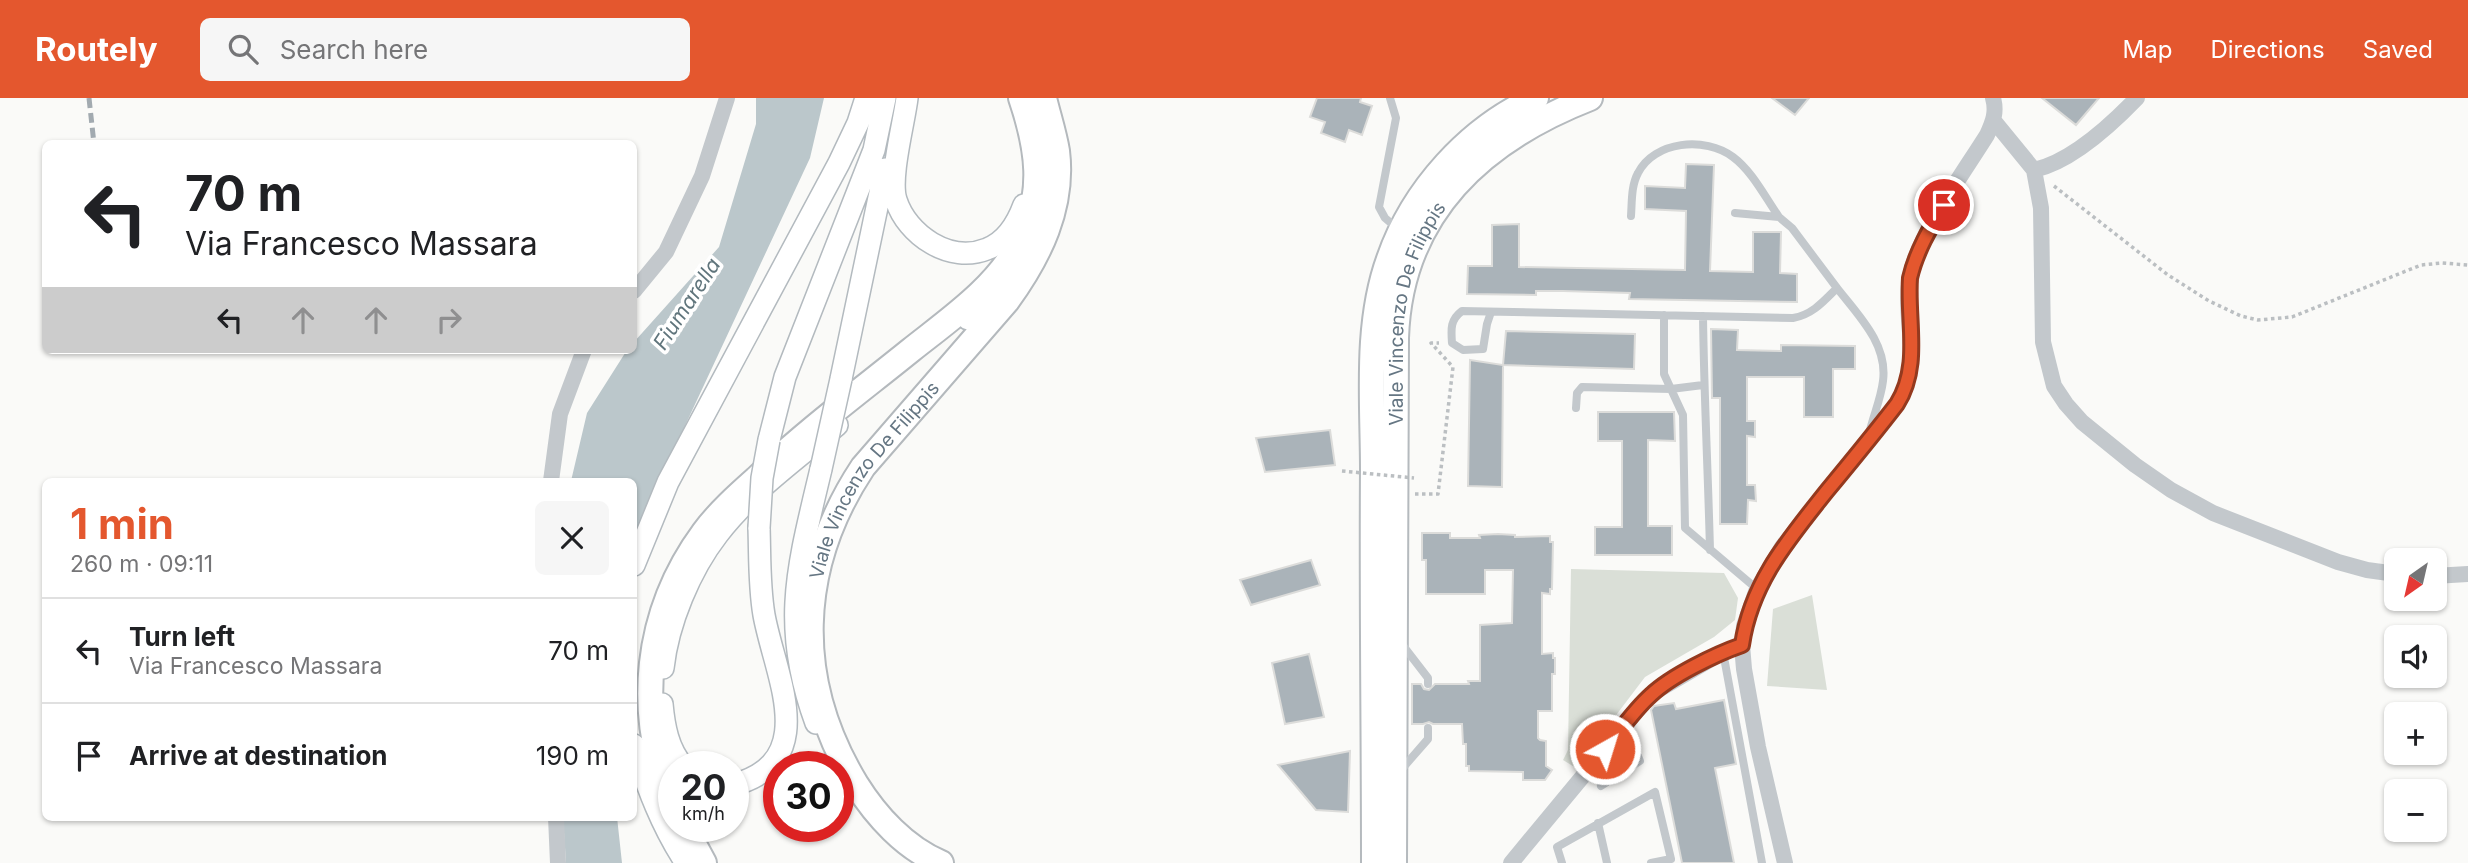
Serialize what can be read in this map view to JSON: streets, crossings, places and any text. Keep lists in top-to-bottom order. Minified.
{"streets":{"main road":["Viale Vincenzo De Filippis"]},"water":["Fiumarella"],"north":"bottom left","page":{"header":"Routely","search":"Search here","nav":["Map","Directions","Saved"],"turn":["70 m","Via Francesco Massara"],"heading":["1 min","260 m · 09:11"],"map_buttons":["+","−"],"list":[{"name":"Turn left","note":"Via Francesco Massara","value":"70 m"},{"name":"Arrive at destination","value":"190 m"}],"speed":"20 km/h","limit":"30"}}
